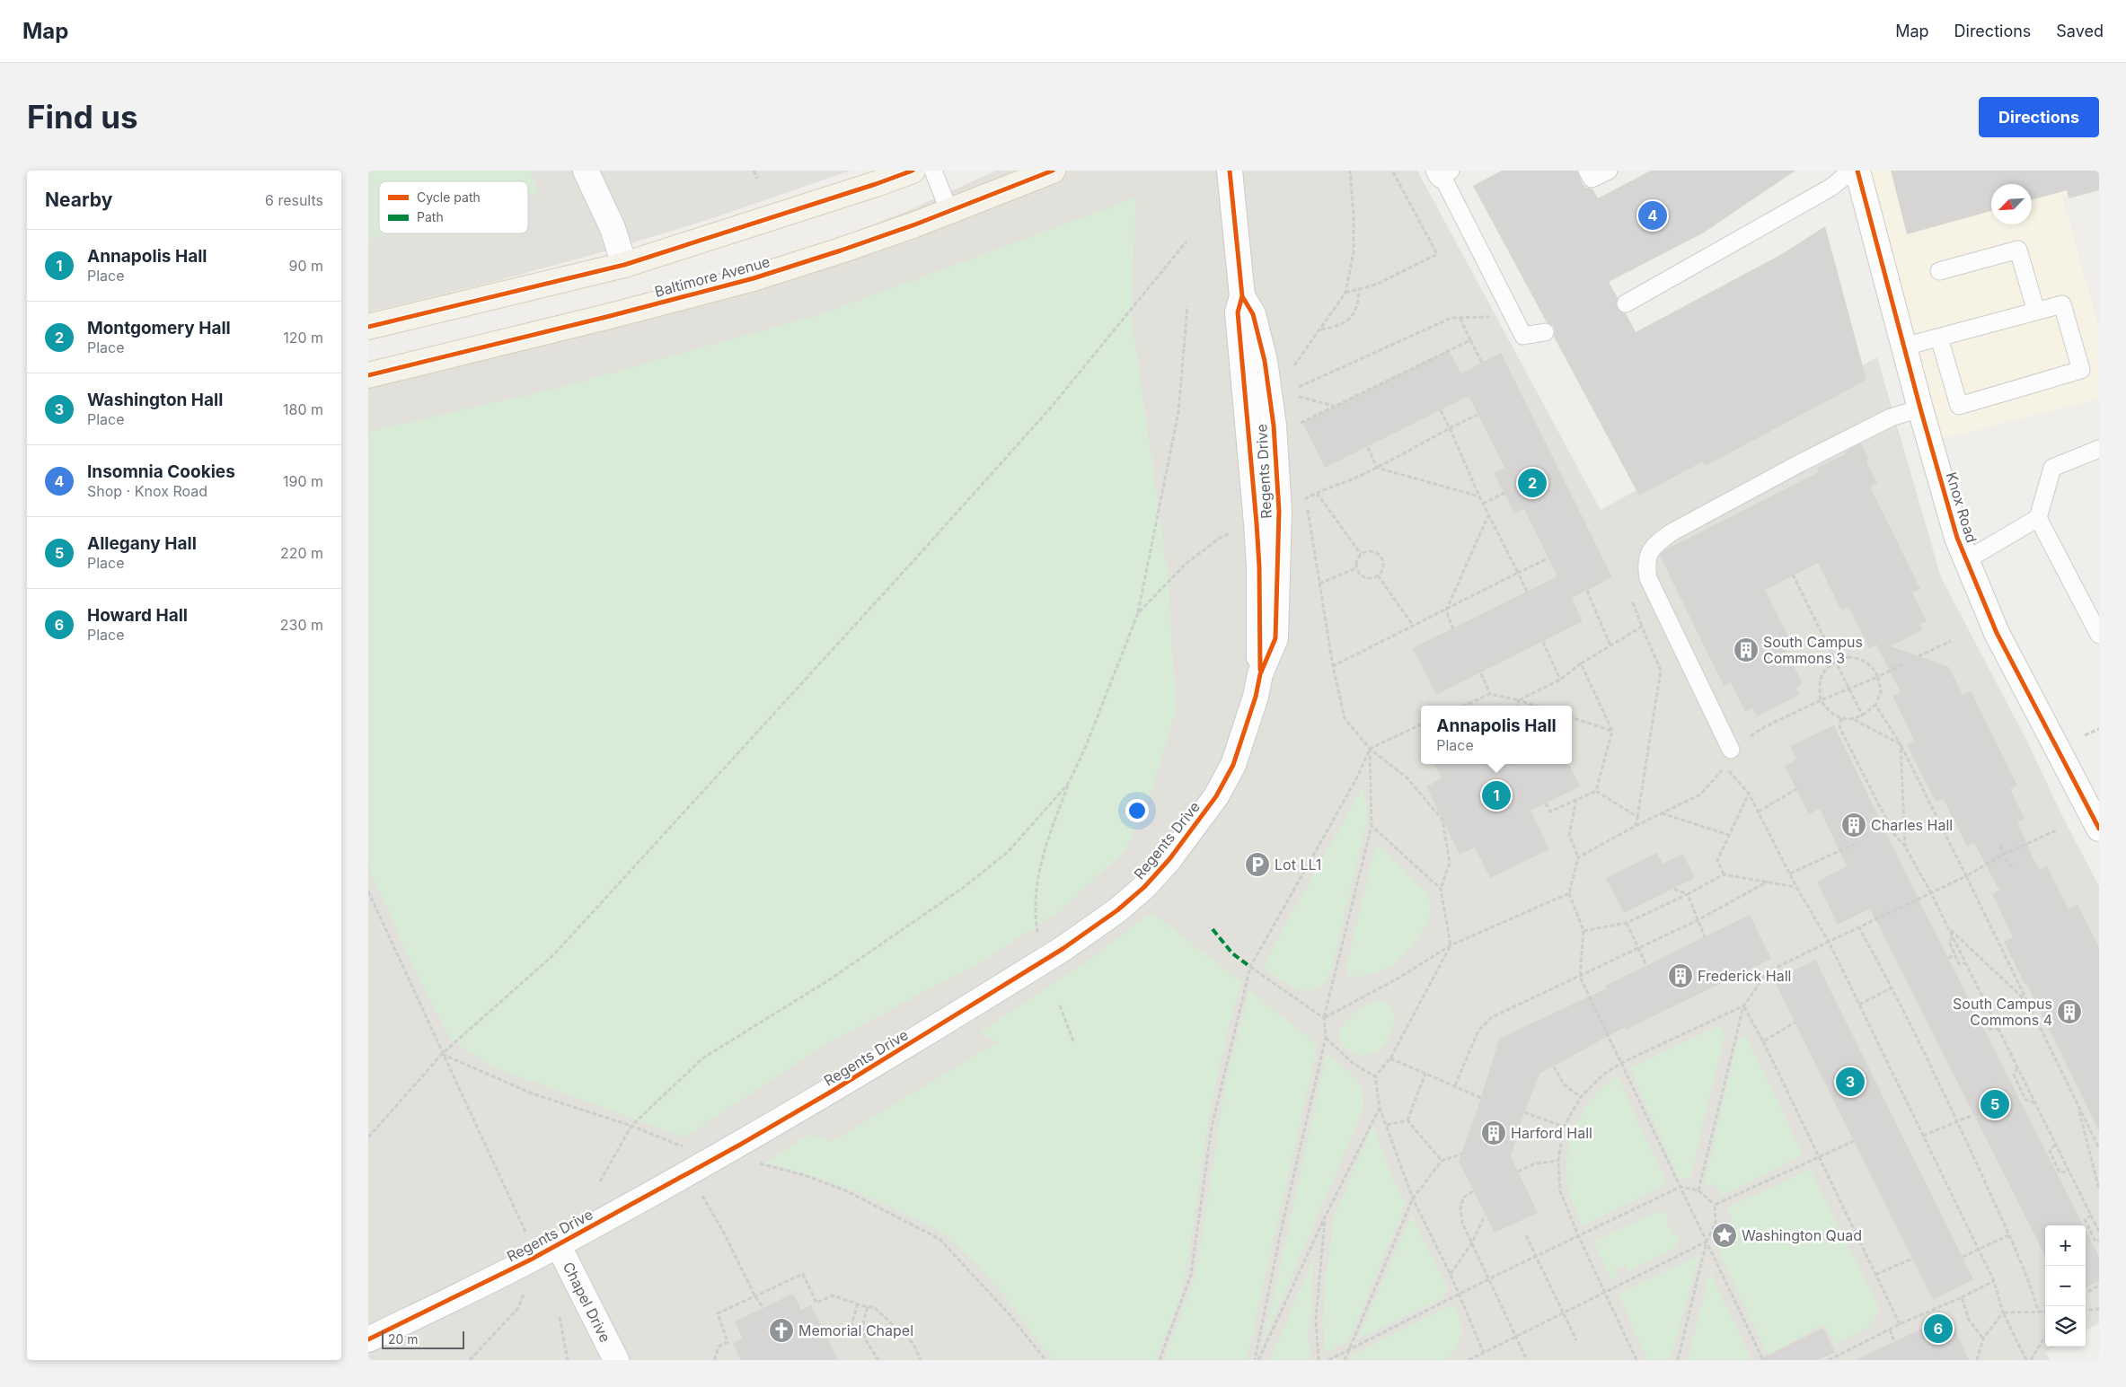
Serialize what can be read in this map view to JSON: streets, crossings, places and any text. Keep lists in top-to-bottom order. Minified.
{"streets":{"main road":["Baltimore Avenue"],"street":["Regents Drive","Knox Road","Chapel Drive"]},"crossings":[["Regents Drive","Chapel Drive"]],"places":{"building":["South Campus Commons 3","Charles Hall","Frederick Hall","South Campus Commons 4","Harford Hall"],"parking":["Lot LL1"],"place":["Washington Quad"],"church":["Memorial Chapel"]},"legend":["Cycle path","Path"],"scale_bar":"20 m","north":"bottom left","page":{"header":"Map","nav":["Map","Directions","Saved"],"buttons":"Directions","title":"Find us","heading":["Nearby","6 results"],"pins":["4","2","1","3","5","6"],"list":[{"mark":"1","name":"Annapolis Hall","note":"Place","value":"90 m"},{"mark":"2","name":"Montgomery Hall","note":"Place","value":"120 m"},{"mark":"3","name":"Washington Hall","note":"Place","value":"180 m"},{"mark":"4","name":"Insomnia Cookies","note":"Shop · Knox Road","value":"190 m"},{"mark":"5","name":"Allegany Hall","note":"Place","value":"220 m"},{"mark":"6","name":"Howard Hall","note":"Place","value":"230 m"}],"popup":["Annapolis Hall","Place"],"map_buttons":["+","−"],"scale":"20 m"}}
